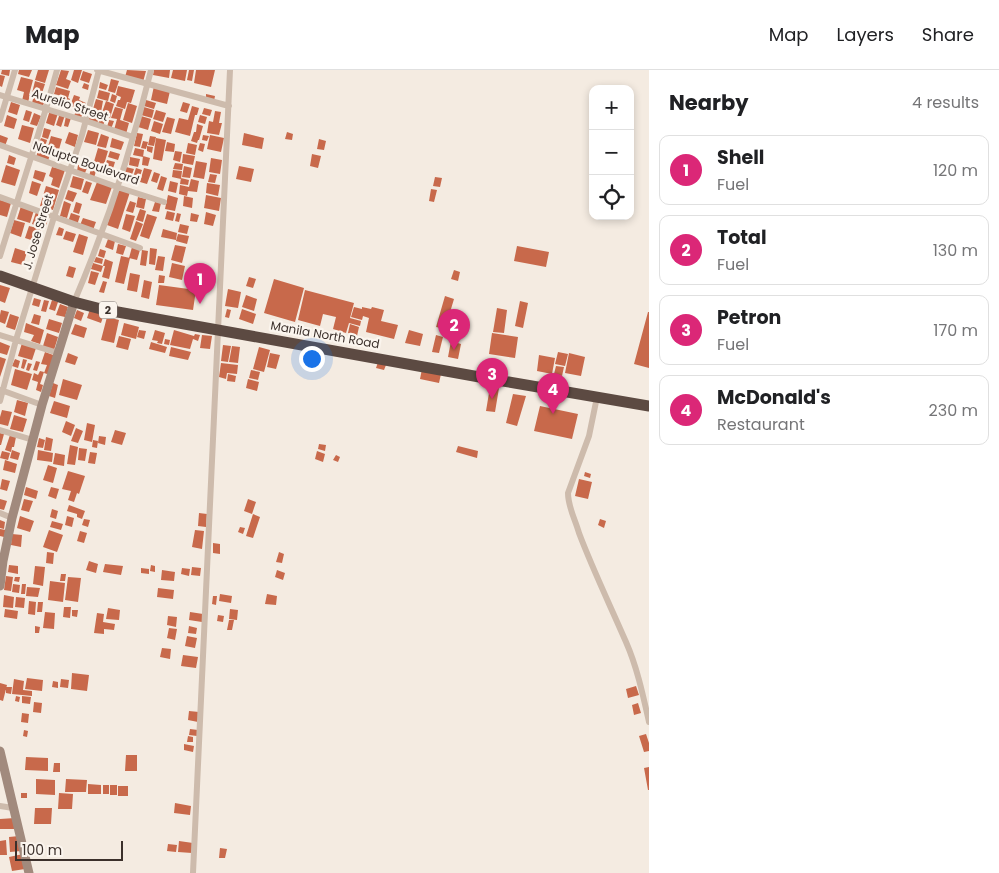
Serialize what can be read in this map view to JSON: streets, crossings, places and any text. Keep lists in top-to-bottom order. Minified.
{"streets":{"highway":["2","Manila North Road"],"street":["Aurelio Street","Nalupta Boulevard","J. Jose Street"]},"crossings":[["Aurelio Street","J. Jose Street"],["Nalupta Boulevard","J. Jose Street"],["J. Jose Street","Manila North Road"]],"scale_bar":"100 m","page":{"header":"Map","nav":["Map","Layers","Share"],"heading":["Nearby","4 results"],"map_buttons":["+","−"],"list":[{"mark":"1","name":"Shell","note":"Fuel","value":"120 m"},{"mark":"2","name":"Total","note":"Fuel","value":"130 m"},{"mark":"3","name":"Petron","note":"Fuel","value":"170 m"},{"mark":"4","name":"McDonald's","note":"Restaurant","value":"230 m"}],"pins":["1","2","3","4"],"scale":"100 m"}}
